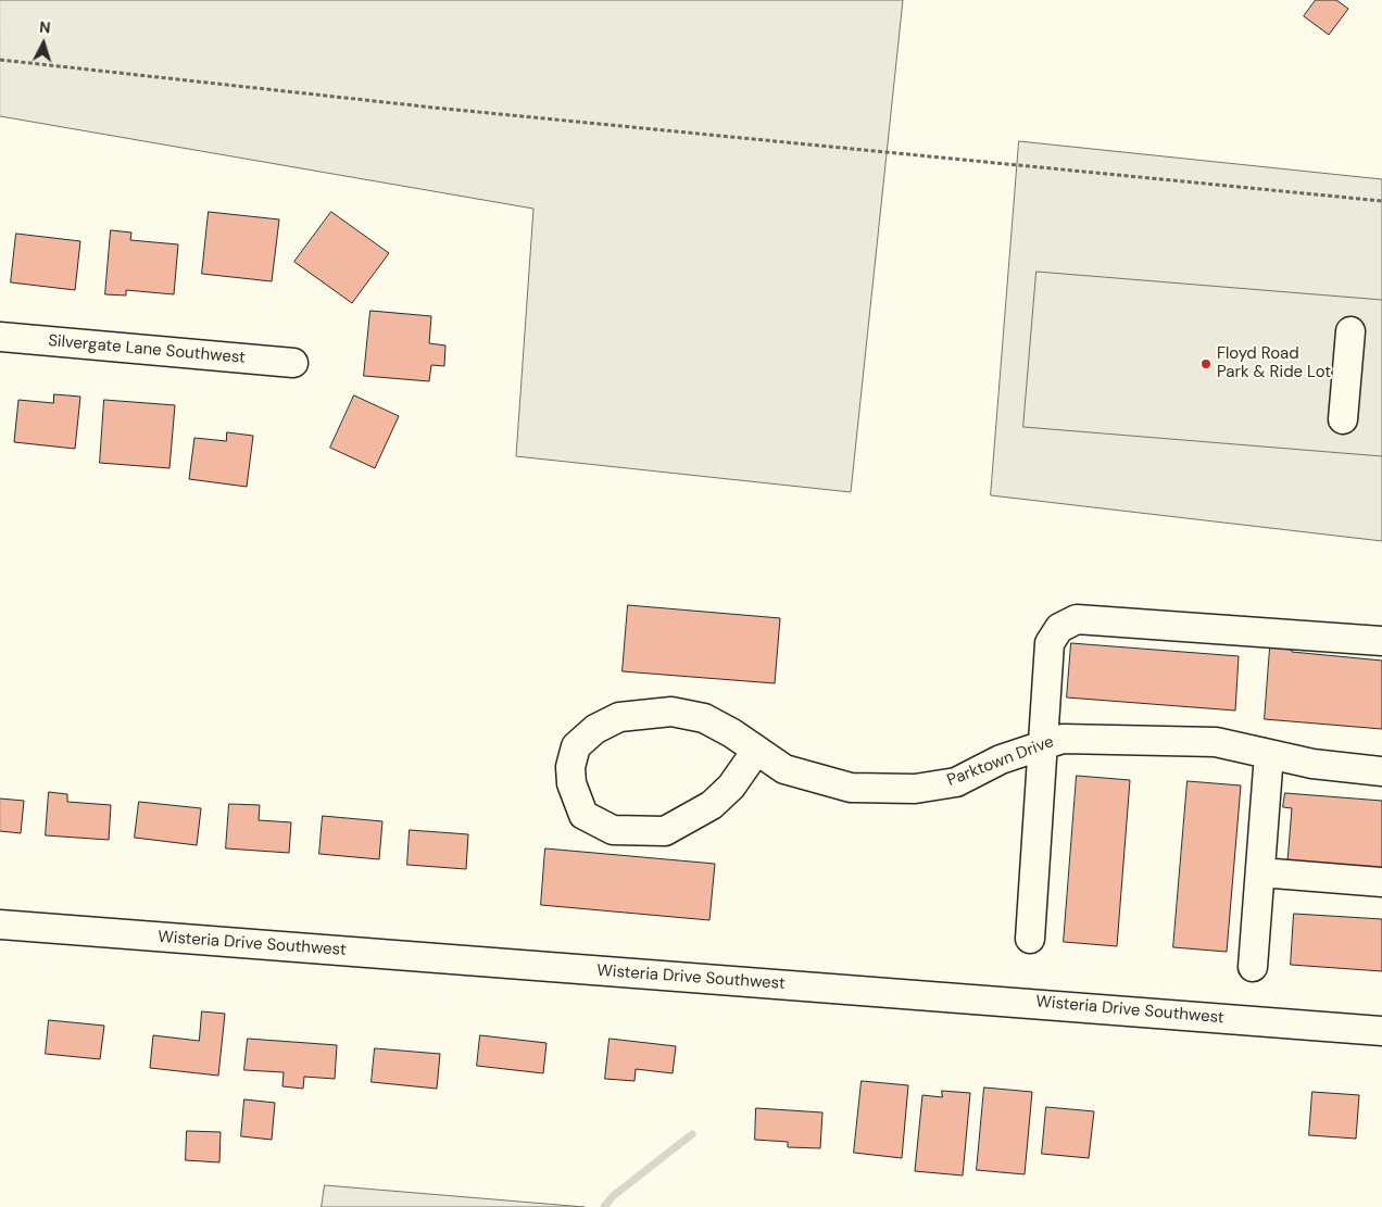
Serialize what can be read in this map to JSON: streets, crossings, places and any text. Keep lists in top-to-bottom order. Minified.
{"streets":{"street":["Silvergate Lane Southwest","Parktown Drive","Wisteria Drive Southwest"]},"places":["Floyd Road Park & Ride Lot"],"north":"top"}
